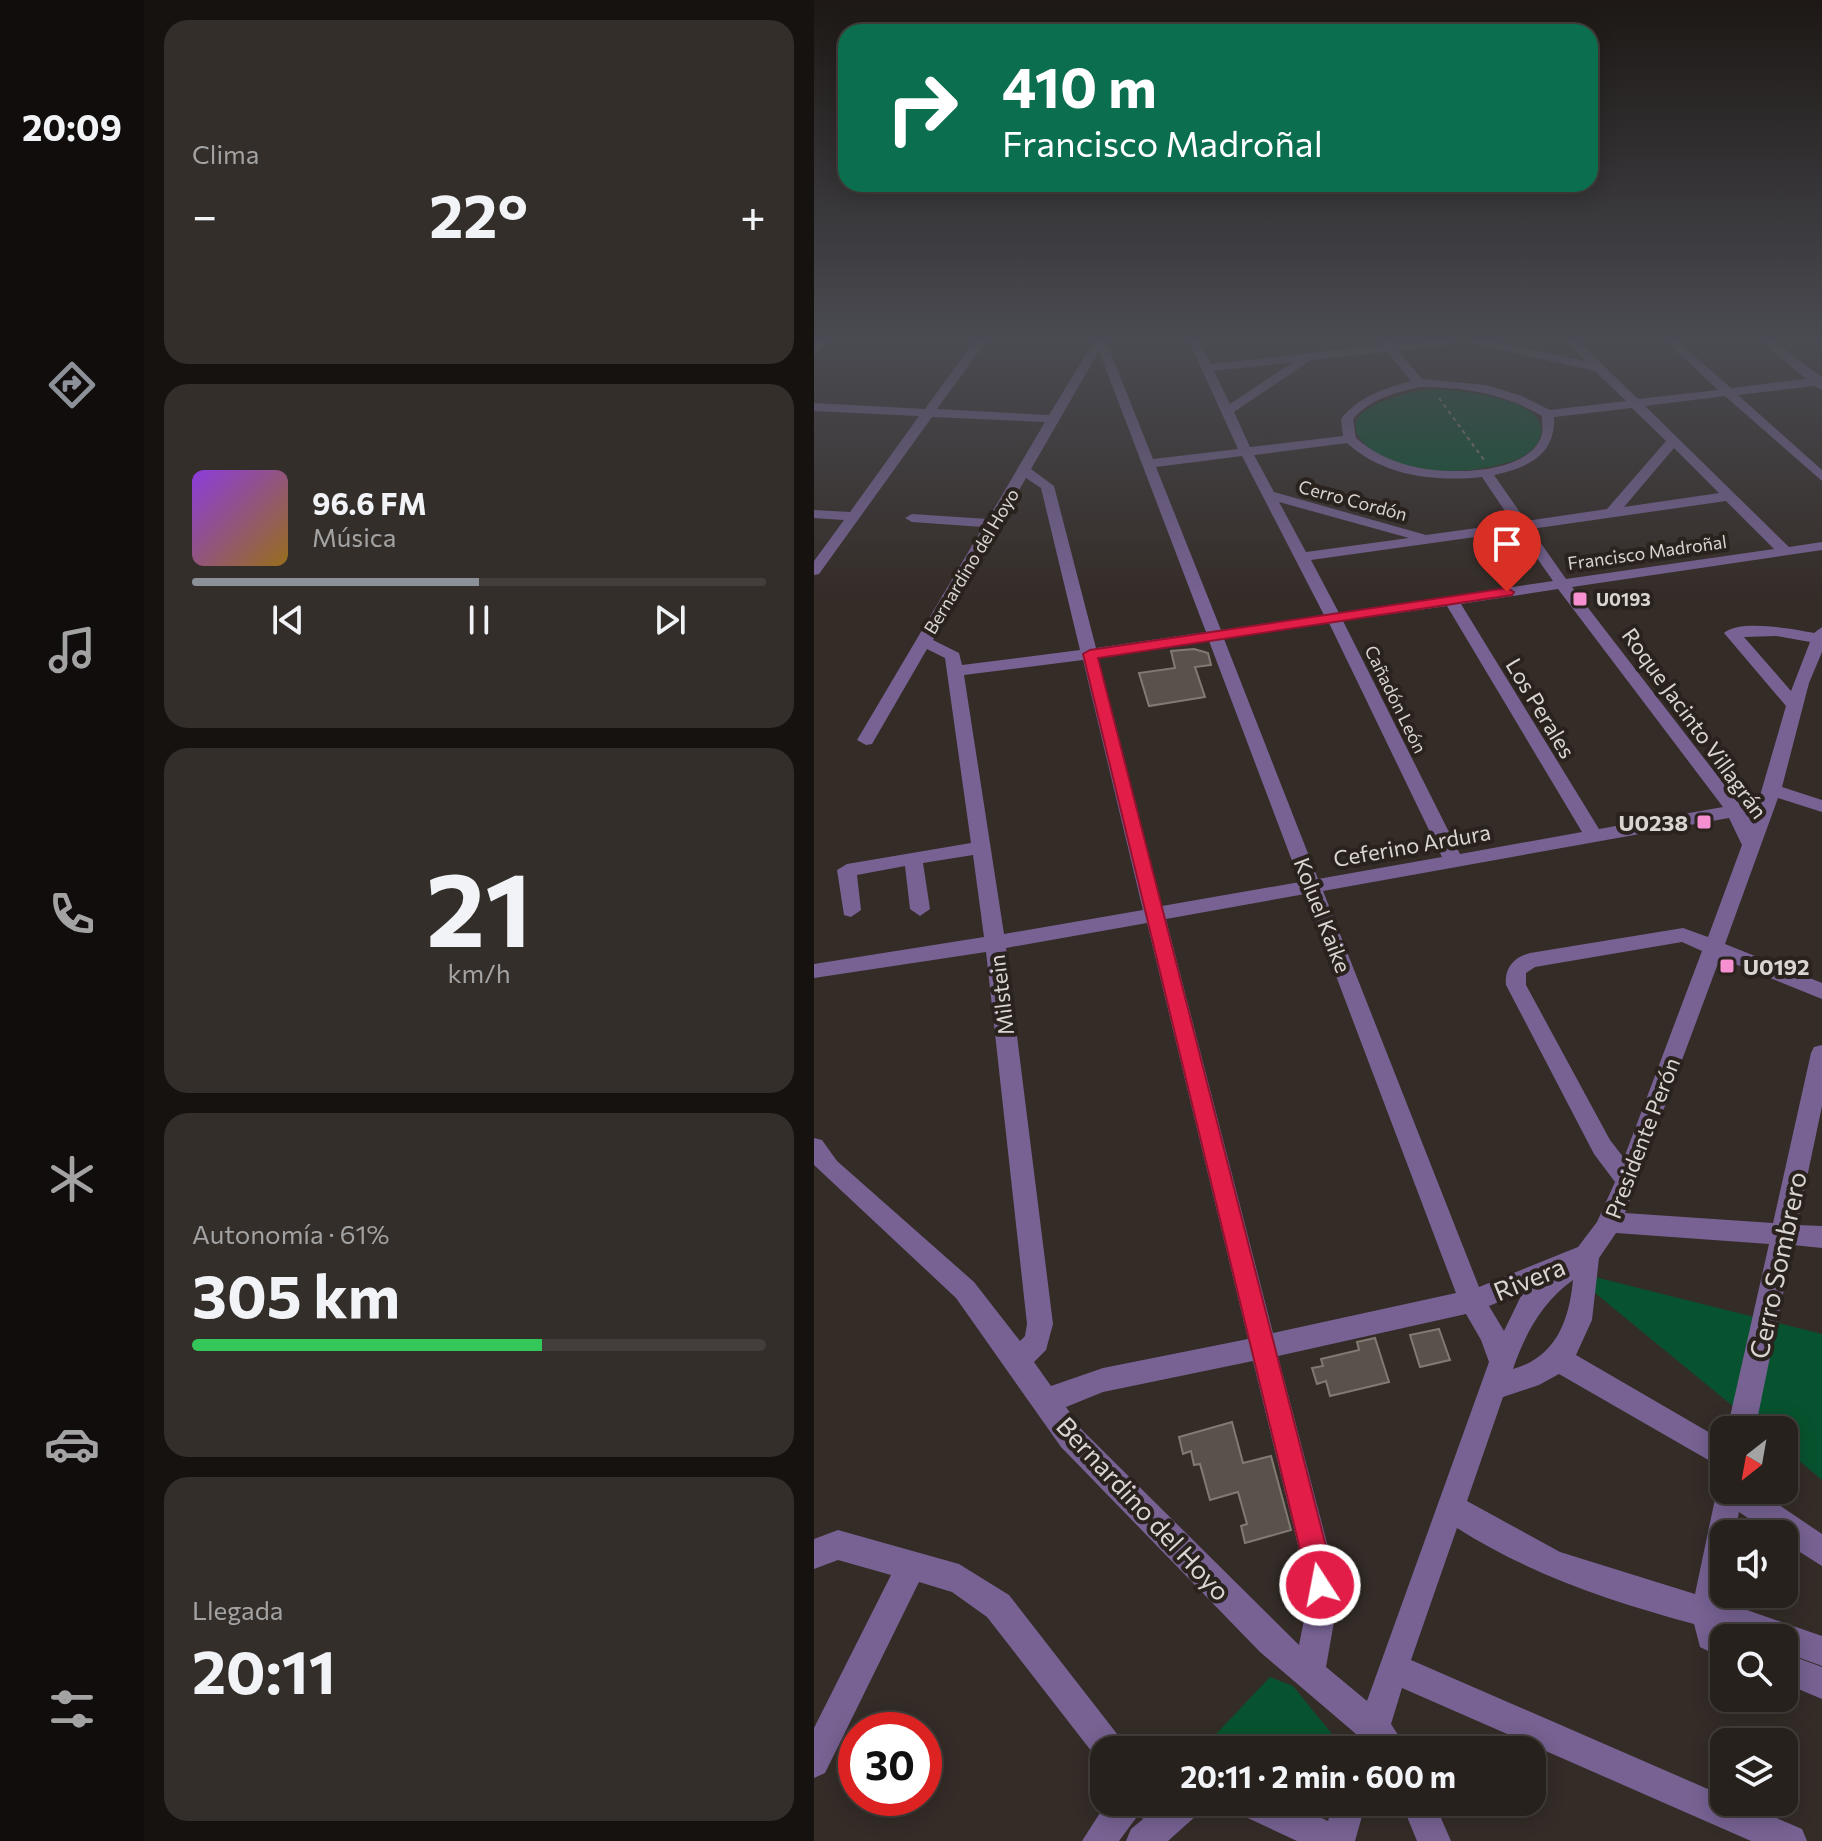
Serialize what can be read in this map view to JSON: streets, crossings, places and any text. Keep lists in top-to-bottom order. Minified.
{"streets":{"street":["Cerro Cordón","Francisco Madroñal","Bernardino del Hoyo","Cañadón León","Los Perales","Roque Jacinto Villagrán","Ceferino Ardura","Koluel Kaike","Milstein","Presidente Perón","Cerro Sombrero","Rivera"]},"crossings":[["Cerro Cordón","Cañadón León"],["Francisco Madroñal","Cañadón León"],["Francisco Madroñal","Los Perales"],["Francisco Madroñal","Roque Jacinto Villagrán"],["Francisco Madroñal","Koluel Kaike"],["Francisco Madroñal","Milstein"],["Bernardino del Hoyo","Milstein"],["Bernardino del Hoyo","Rivera"],["Cañadón León","Ceferino Ardura"],["Los Perales","Ceferino Ardura"],["Roque Jacinto Villagrán","Ceferino Ardura"],["Roque Jacinto Villagrán","Presidente Perón"],["Ceferino Ardura","Koluel Kaike"],["Ceferino Ardura","Milstein"],["Ceferino Ardura","Presidente Perón"],["Koluel Kaike","Presidente Perón"],["Koluel Kaike","Rivera"],["Presidente Perón","Rivera"]],"places":{"transit":["U0193","U0238","U0192"]},"north":"bottom left","page":{"tabs":"20:09","tile":["Clima",["21","km/h"],["Autonomía · 61%","305 km"],["Llegada","20:11"]],"turn":["410 m","Francisco Madroñal"],"heat":["−","22°","+"],"song":["96.6 FM","Música"],"limit":"30","trip":"20:11 · 2 min · 600 m"}}
